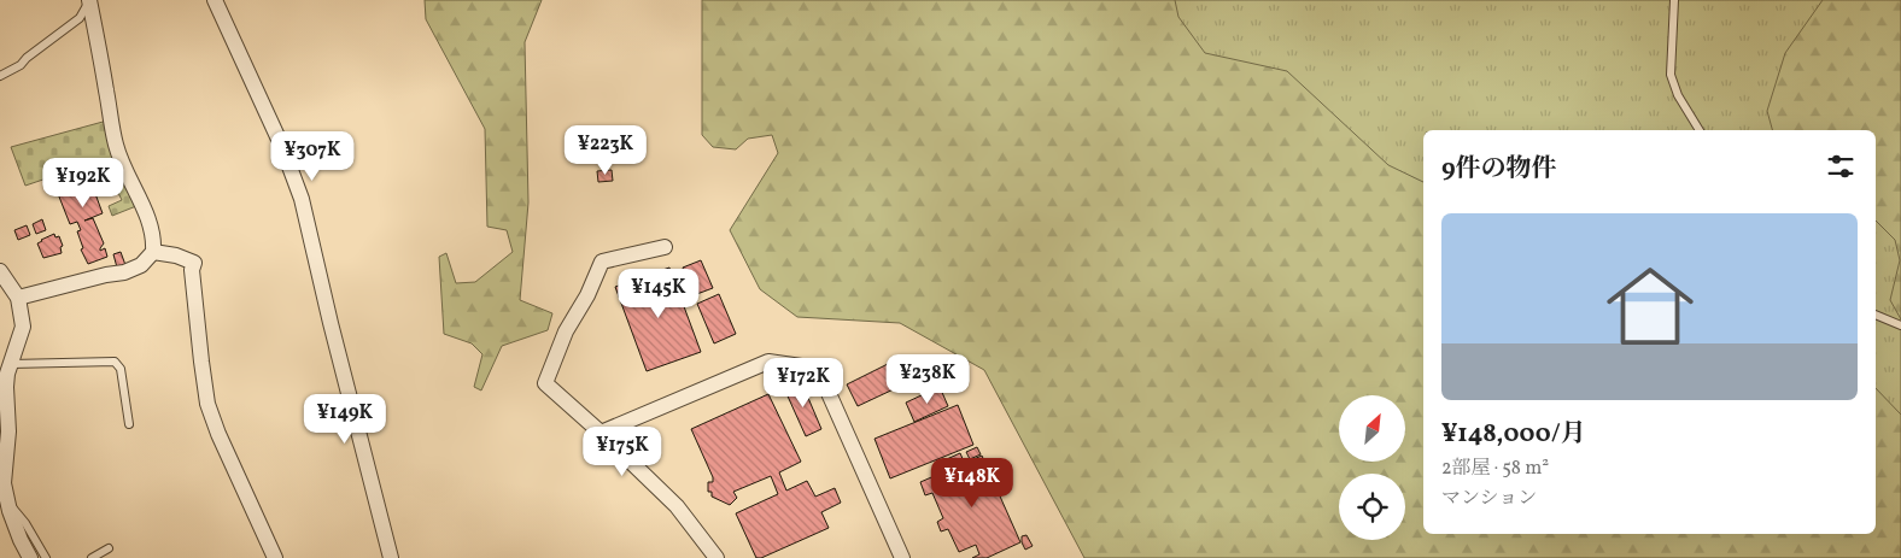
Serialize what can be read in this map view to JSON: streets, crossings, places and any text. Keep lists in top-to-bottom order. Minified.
{"north":"top right","page":{"price":["¥223K","¥307K","¥192K","¥145K","¥238K","¥172K","¥149K","¥175K","¥148K"],"heading":"9件の物件","list":[{"name":"¥148,000/月","note":"2部屋 · 58 m² · マンション"}]}}
